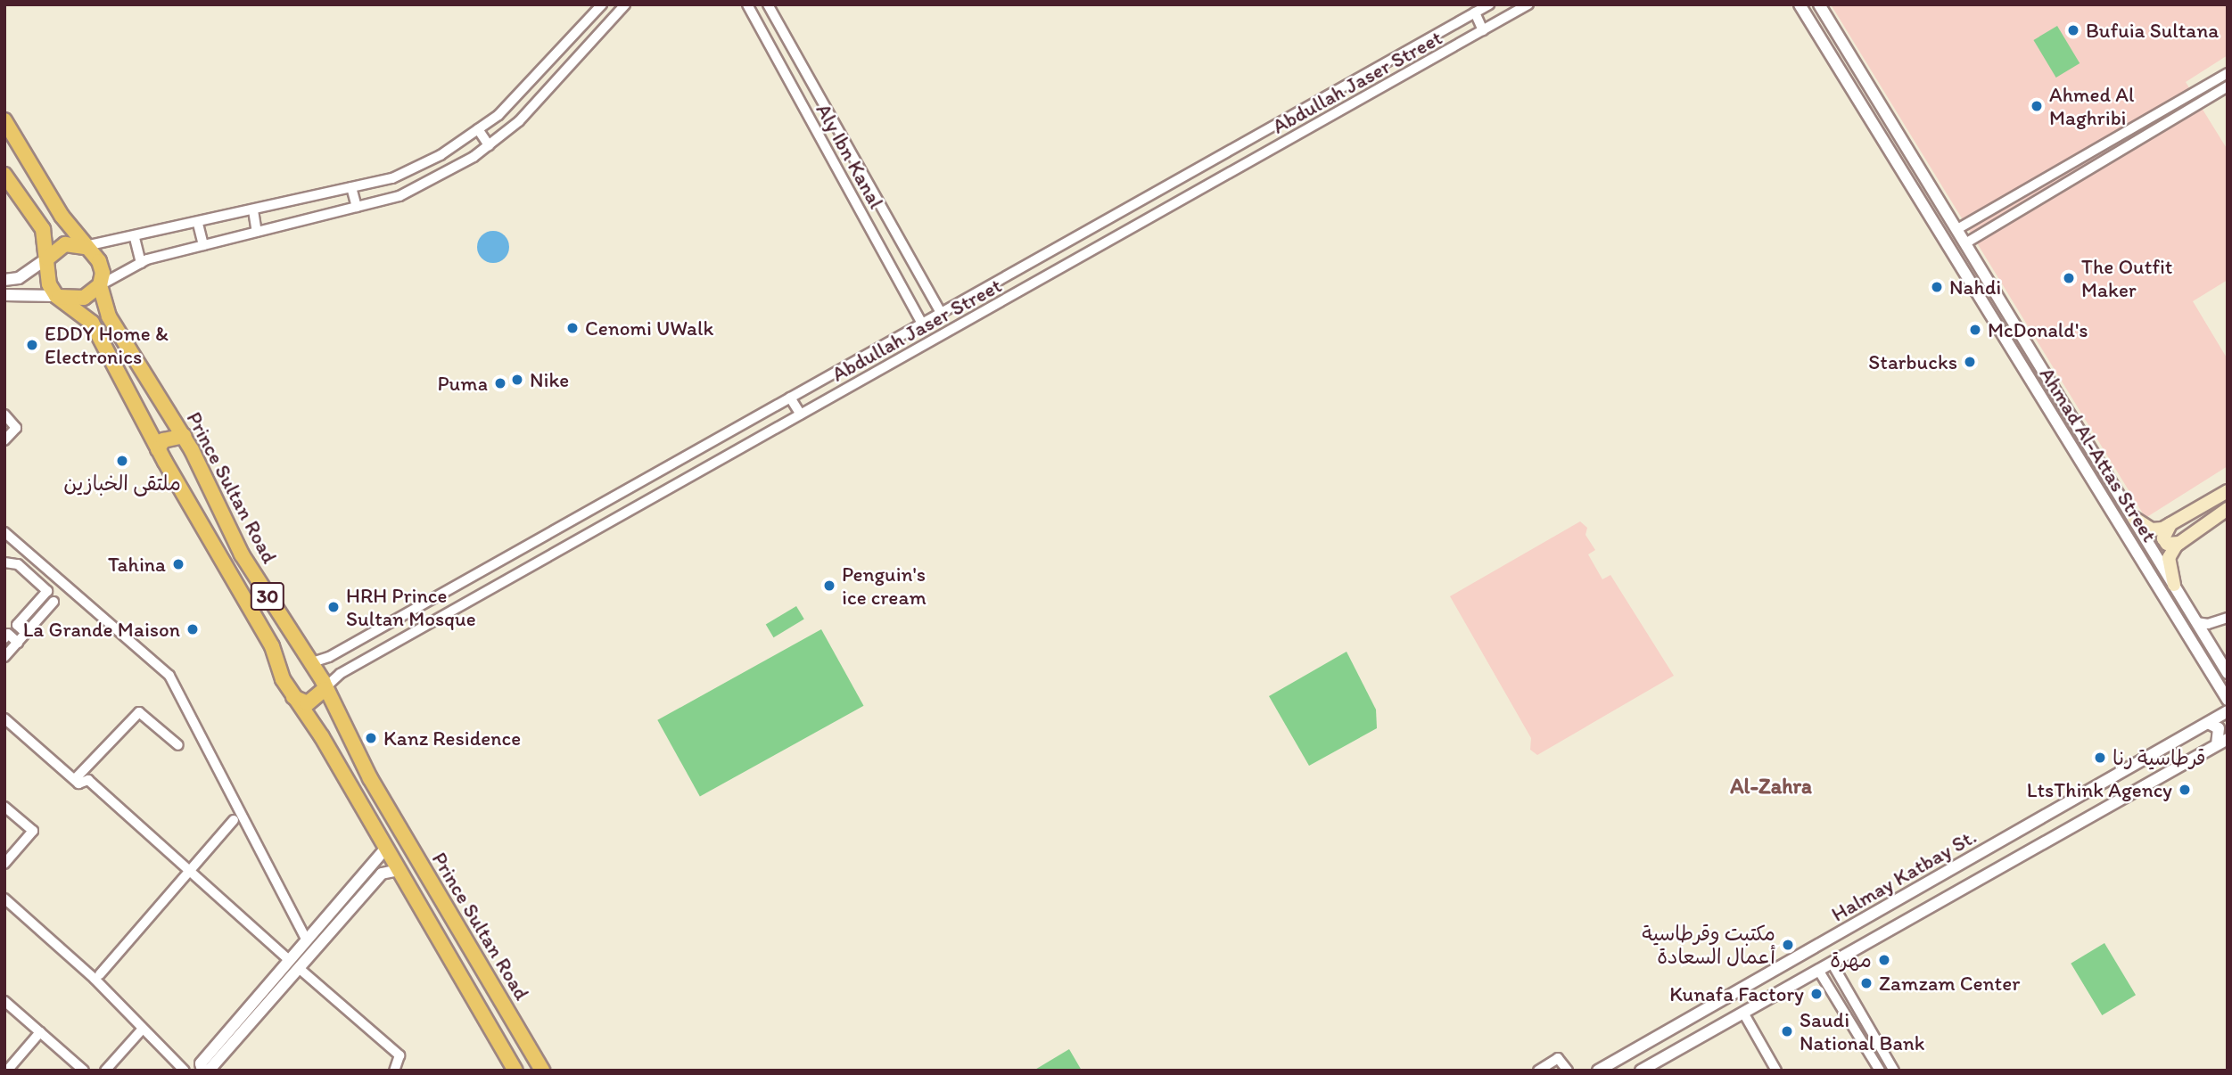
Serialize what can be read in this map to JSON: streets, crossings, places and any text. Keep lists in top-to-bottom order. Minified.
{"streets":{"main road":["Prince Sultan Road","30"],"street":["Abdullah Jaser Street","Aly Ibn Kanal","Ahmad Al-Attas Street","Halmay Katbay St."]},"crossings":[["Abdullah Jaser Street","Aly Ibn Kanal"],["Abdullah Jaser Street","Prince Sultan Road"]],"districts":["Al-Zahra"],"places":["Bufuia Sultana","Ahmed Al Maghribi","The Outfit Maker","Nahdi","Cenomi UWalk","McDonald's","EDDY Home & Electronics","Starbucks","Nike","Puma","ملتقى الخبازين","Tahina","Penguin's ice cream","HRH Prince Sultan Mosque","La Grande Maison","Kanz Residence","قرطاسية رنا","LtsThink Agency","مكتبت وقرطاسية أعمال السعادة","مهرة","Zamzam Center","Kunafa Factory","Saudi National Bank"]}
